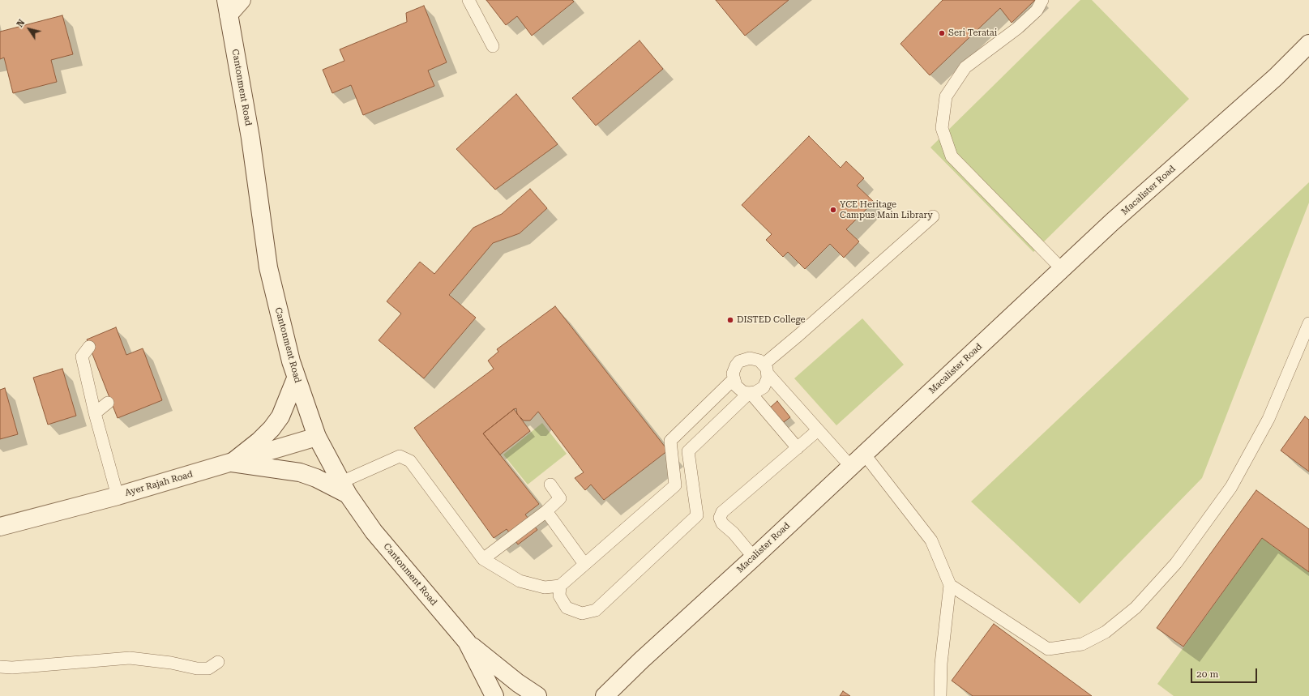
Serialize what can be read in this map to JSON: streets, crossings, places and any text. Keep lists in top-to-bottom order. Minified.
{"streets":{"main road":["Cantonment Road","Macalister Road","Ayer Rajah Road"]},"crossings":[["Cantonment Road","Ayer Rajah Road"]],"places":["Seri Teratai","YCE Heritage Campus Main Library","DISTED College"],"scale_bar":"20 m","north":"top left"}
